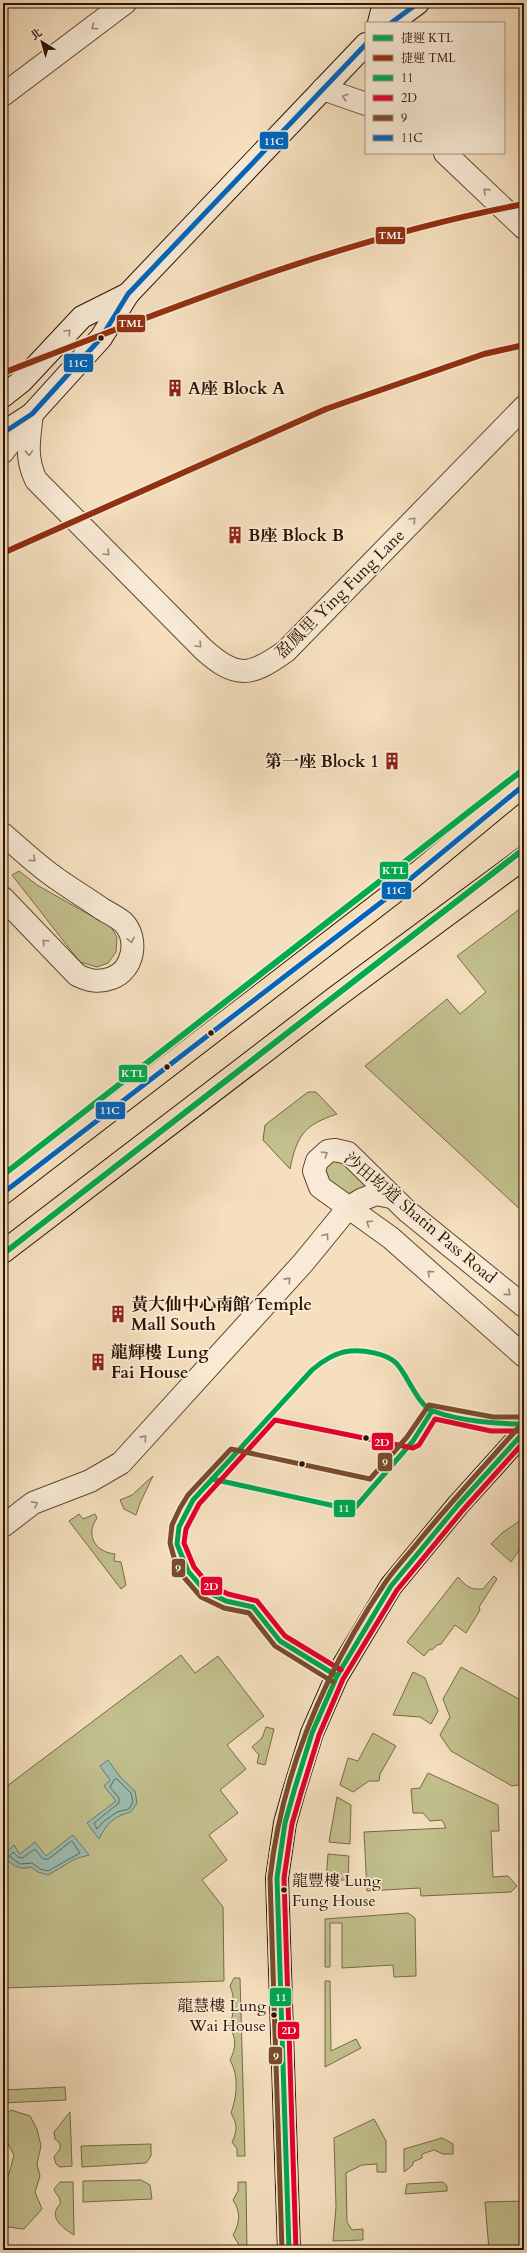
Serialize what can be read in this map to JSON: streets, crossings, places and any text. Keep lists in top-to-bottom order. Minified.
{"streets":{"street":["盈鳳里 Ying Fung Lane","沙田㘭道 Shatin Pass Road"]},"places":{"building":["A座 Block A","B座 Block B","第一座 Block 1","黃大仙中心南館 Temple Mall South","龍輝樓 Lung Fai House"],"other":["龍豐樓 Lung Fung House","龍慧樓 Lung Wai House"]},"lines":["transit line 11C","metro line TML","metro line KTL","transit line 11","transit line 9","transit line 2D"],"legend":["捷運 KTL","捷運 TML","11","2D","9","11C"],"north":"top left"}
